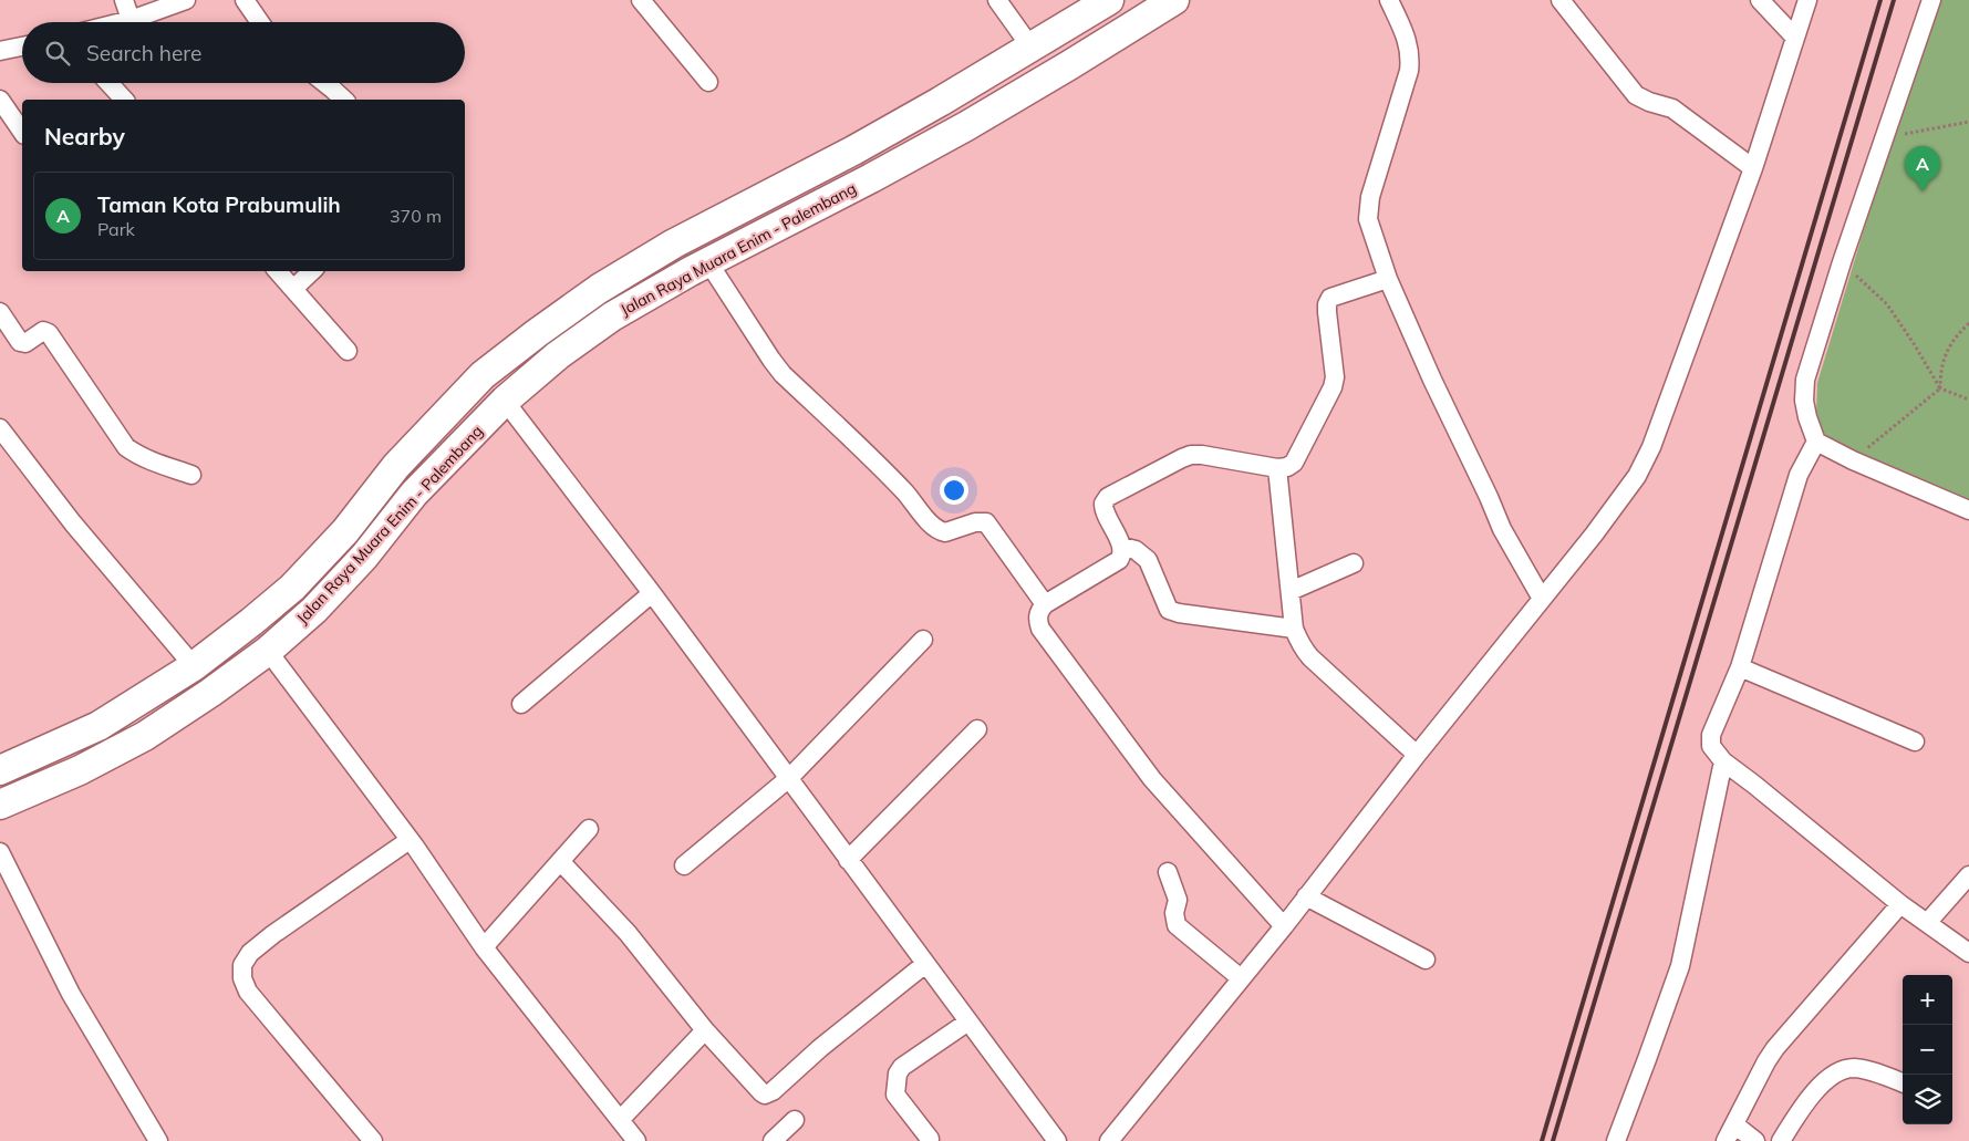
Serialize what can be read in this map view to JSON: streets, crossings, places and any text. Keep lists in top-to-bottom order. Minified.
{"streets":{"main road":["Jalan Raya Muara Enim - Palembang"]},"page":{"search":"Search here","heading":"Nearby","pins":"A","list":[{"mark":"A","name":"Taman Kota Prabumulih","note":"Park","value":"370 m"}],"map_buttons":["+","−"]}}
